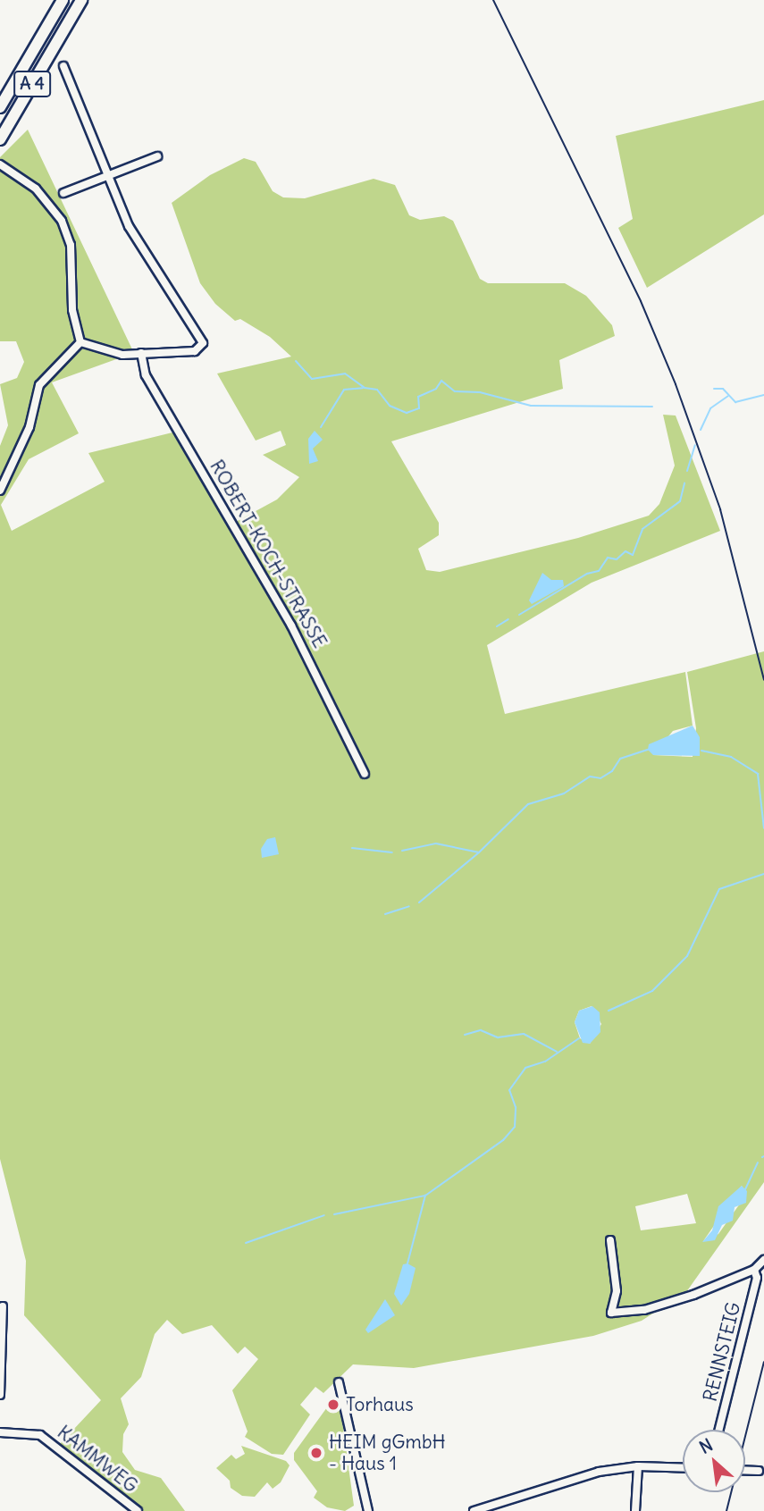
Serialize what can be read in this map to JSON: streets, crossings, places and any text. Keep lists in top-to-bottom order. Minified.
{"streets":{"highway":["A 4"],"street":["ROBERT-KOCH-STRASSE","RENNSTEIG","KAMMWEG"]},"places":["Torhaus","HEIM gGmbH - Haus 1"],"north":"top left"}
